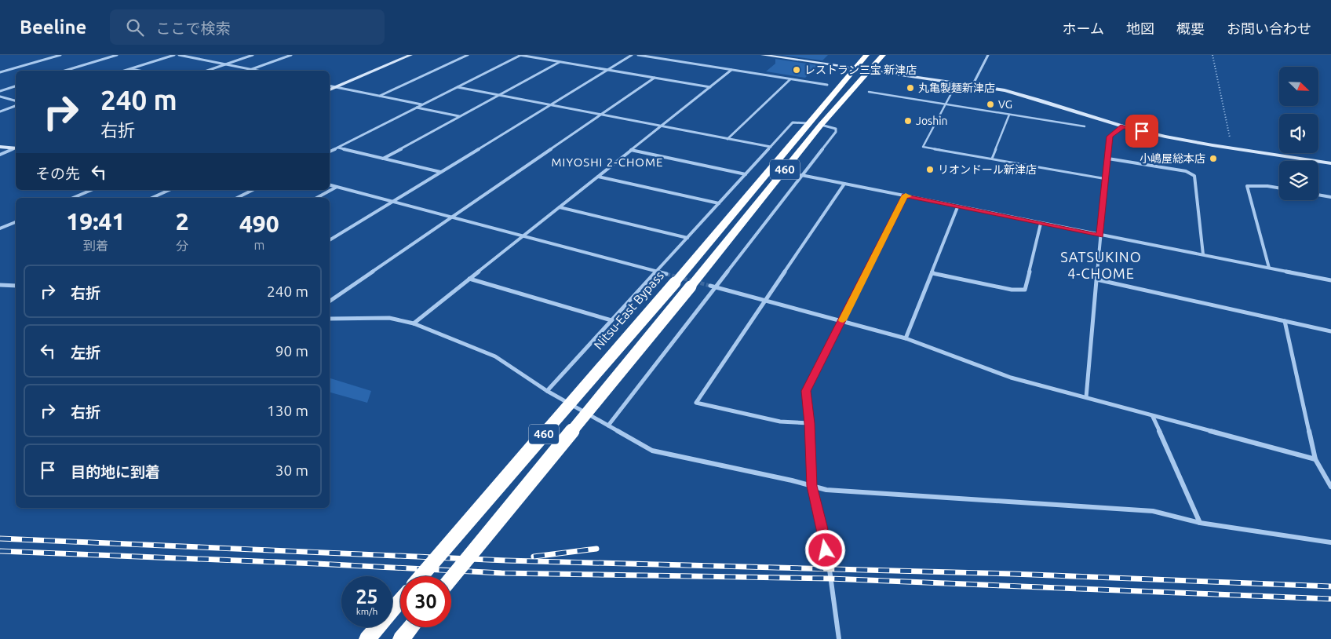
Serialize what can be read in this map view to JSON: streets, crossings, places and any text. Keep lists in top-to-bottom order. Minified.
{"streets":{"highway":["460","Nitsu-East Bypass"]},"districts":["MIYOSHI 2-CHOME","SATSUKINO 4-CHOME"],"places":["レストラン三宝 新津店","丸亀製麺新津店","VG","Joshin","小嶋屋総本店","リオンドール新津店"],"north":"bottom right","page":{"header":"Beeline","search":"ここで検索","nav":["ホーム","地図","概要","お問い合わせ"],"turn":["240 m","右折"],"then":"その先","eta":["19:41","到着","2","分","490","m"],"list":[{"name":"右折","value":"240 m"},{"name":"左折","value":"90 m"},{"name":"右折","value":"130 m"},{"name":"目的地に到着","value":"30 m"}],"speed":"25 km/h","limit":"30"}}
